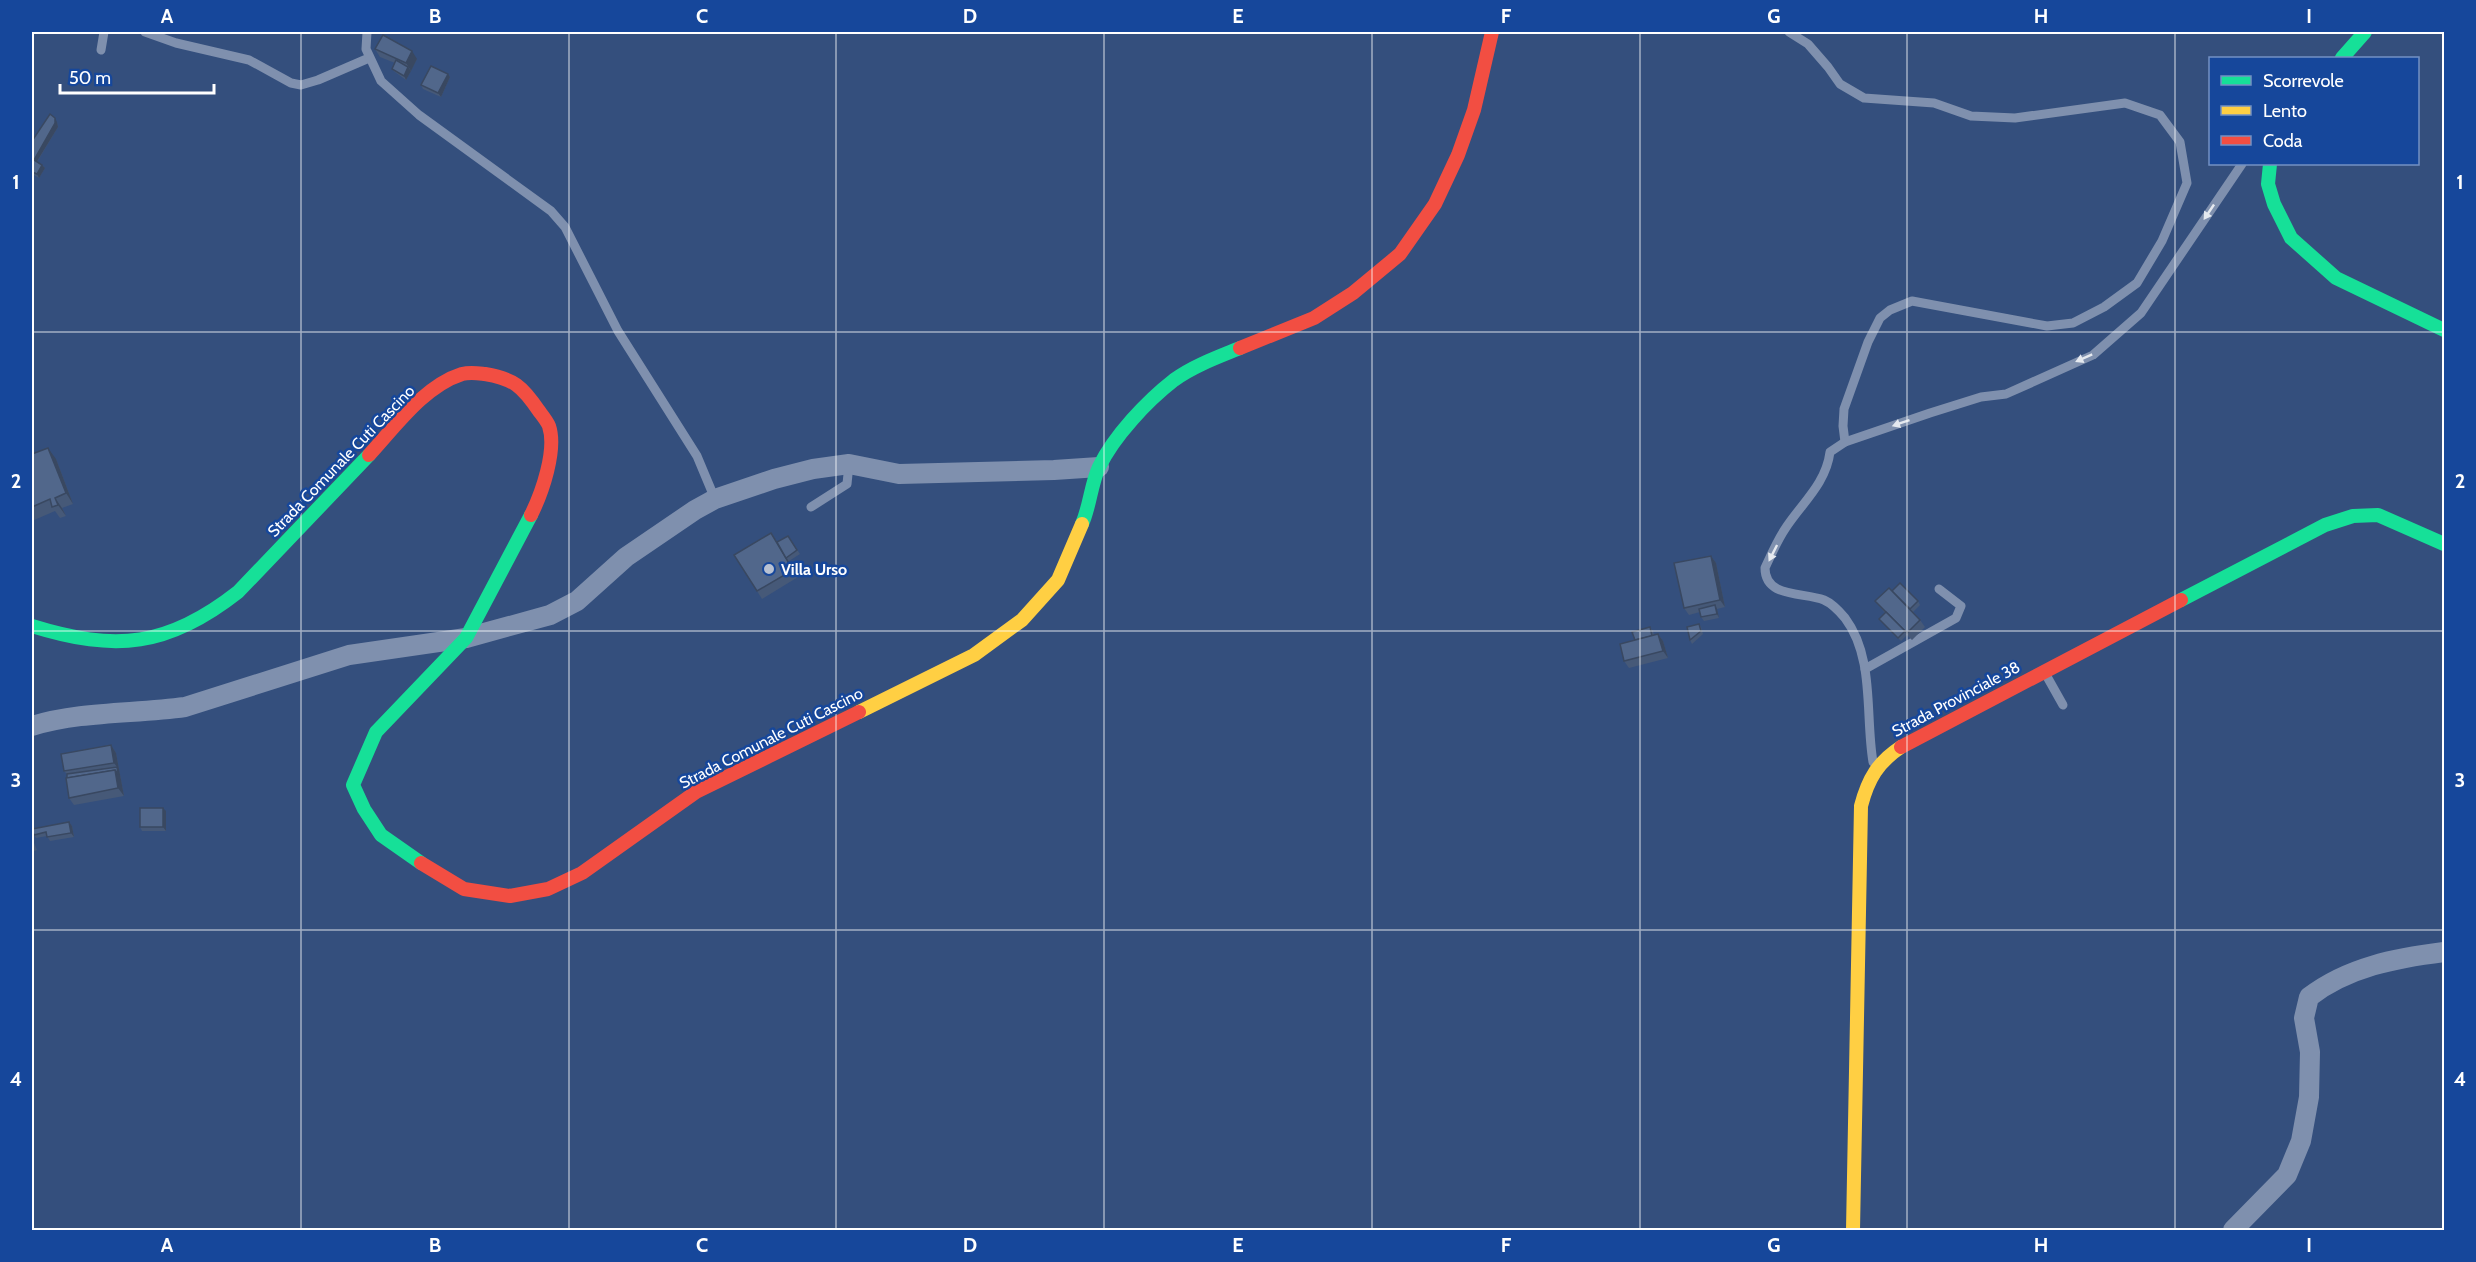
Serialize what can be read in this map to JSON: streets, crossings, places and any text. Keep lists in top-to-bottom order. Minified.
{"streets":{"street":["Strada Comunale Cuti Cascino","Strada Provinciale 38"]},"places":["Villa Urso"],"legend":["Scorrevole","Lento","Coda"],"scale_bar":"50 m","grid":{"columns":["A","B","C","D","E","F","G","H","I"],"rows":["1","2","3","4"]}}
